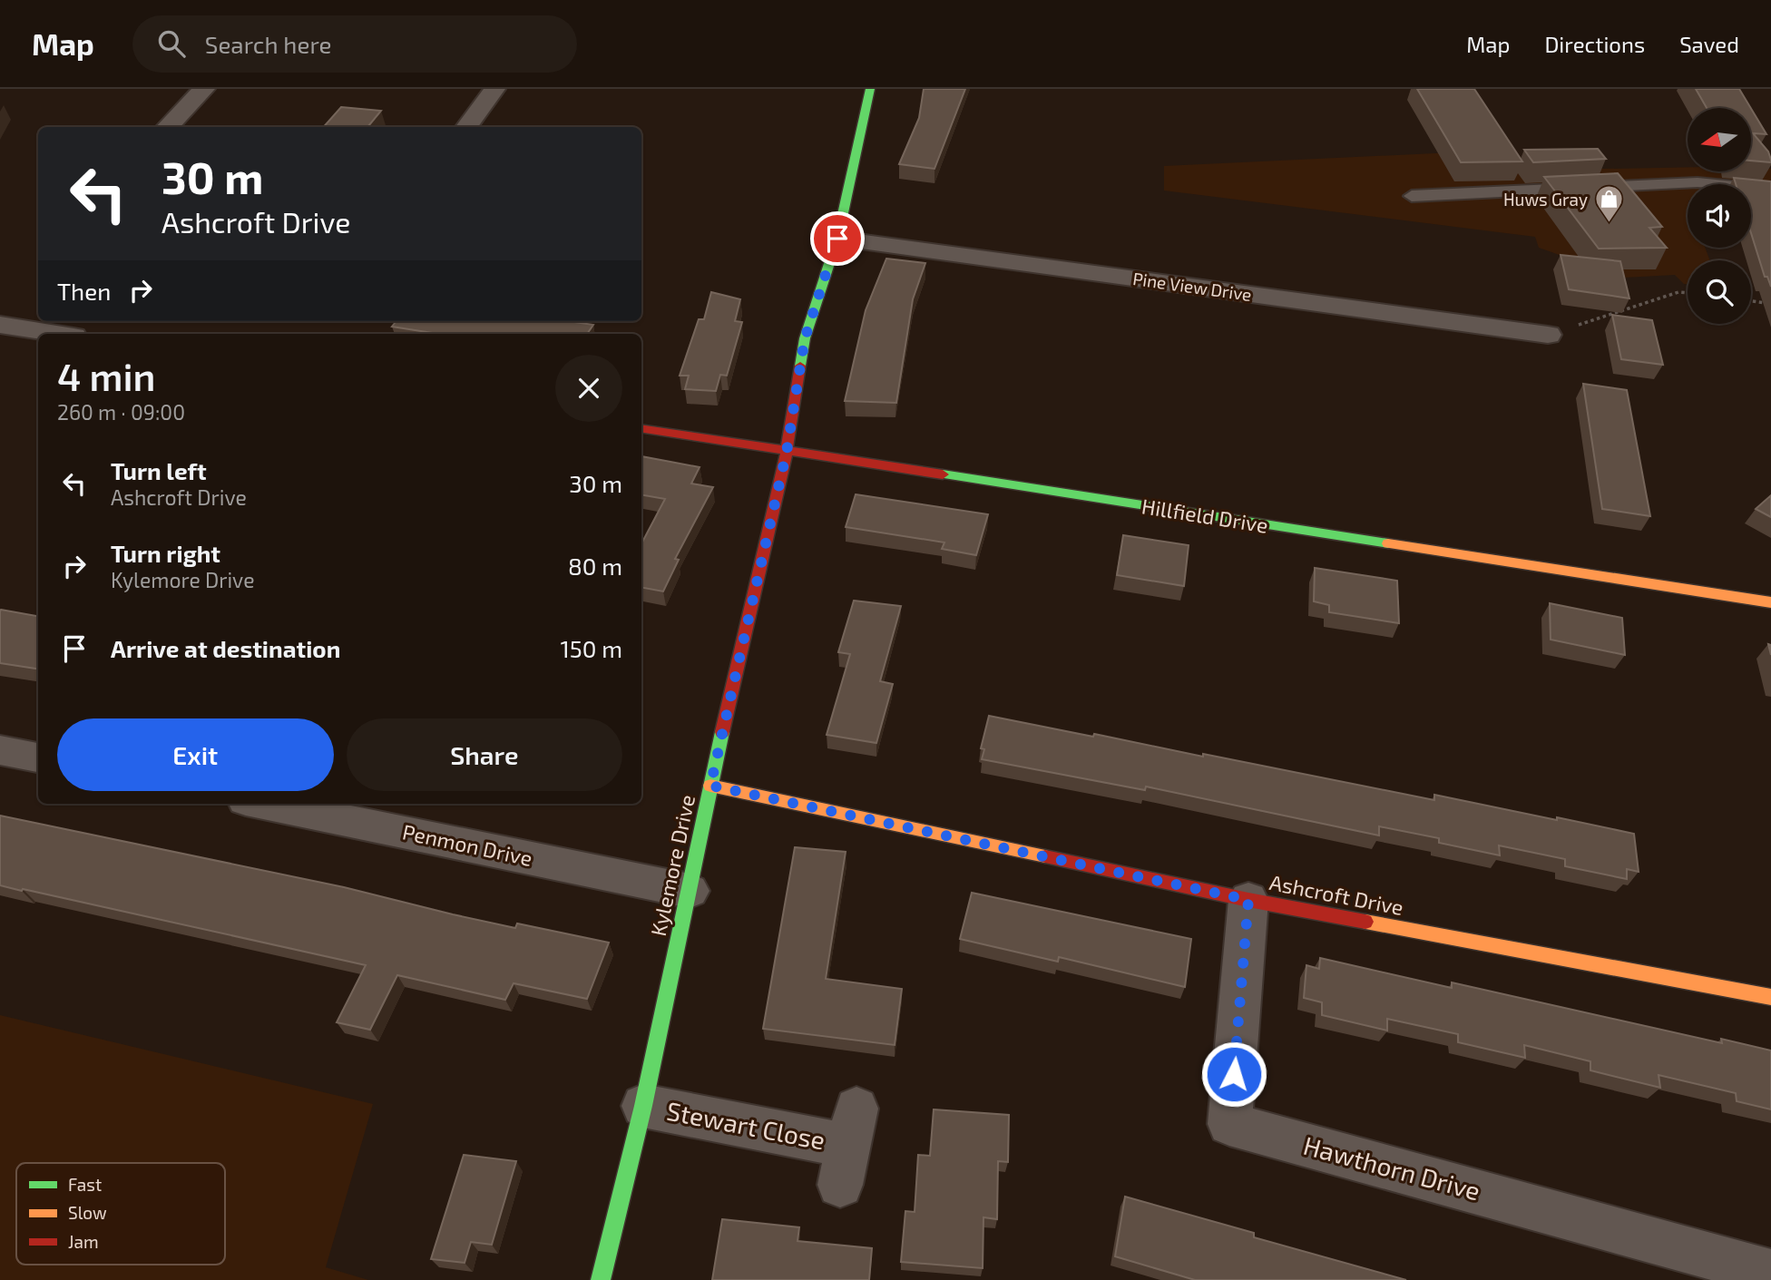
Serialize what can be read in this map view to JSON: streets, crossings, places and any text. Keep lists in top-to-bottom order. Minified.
{"streets":{"street":["Pine View Drive","Hillfield Drive","Penmon Drive","Kylemore Drive","Ashcroft Drive","Stewart Close","Hawthorn Drive"]},"crossings":[["Pine View Drive","Kylemore Drive"],["Hillfield Drive","Kylemore Drive"],["Penmon Drive","Kylemore Drive"],["Kylemore Drive","Ashcroft Drive"],["Kylemore Drive","Stewart Close"],["Ashcroft Drive","Hawthorn Drive"]],"places":{"shop":["Huws Gray"]},"legend":["Fast","Slow","Jam"],"north":"left","page":{"header":"Map","search":"Search here","nav":["Map","Directions","Saved"],"turn":["30 m","Ashcroft Drive"],"then":"Then","heading":["4 min","260 m · 09:00"],"list":[{"name":"Turn left","note":"Ashcroft Drive","value":"30 m"},{"name":"Turn right","note":"Kylemore Drive","value":"80 m"},{"name":"Arrive at destination","value":"150 m"}],"buttons":["Exit","Share"]}}
